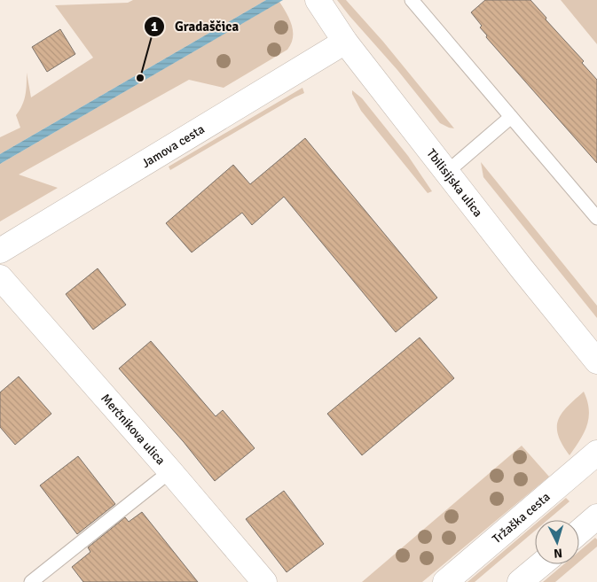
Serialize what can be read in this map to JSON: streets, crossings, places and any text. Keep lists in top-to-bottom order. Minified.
{"streets":{"street":["Jamova cesta","Tbilisijska ulica","Merčnikova ulica","Tržaška cesta"]},"crossings":[["Jamova cesta","Tbilisijska ulica"]],"places":["Gradaščica"],"north":"bottom"}
